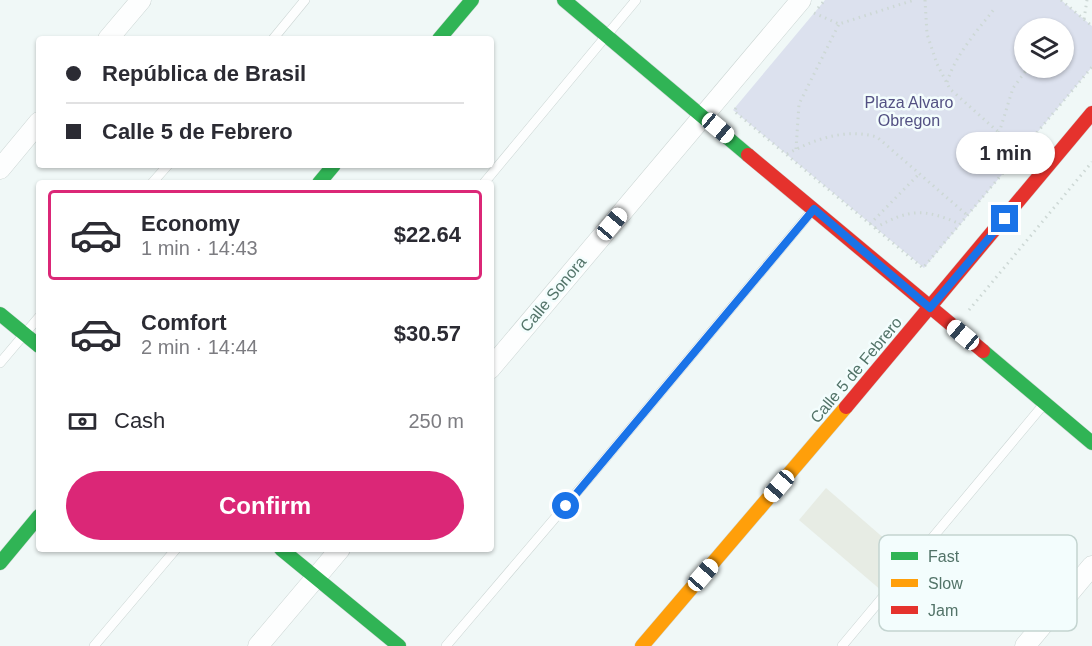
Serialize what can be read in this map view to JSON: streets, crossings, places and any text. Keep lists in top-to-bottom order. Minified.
{"streets":{"main road":["Calle 5 de Febrero"],"street":["Calle Sonora"]},"parks":["Plaza Alvaro Obregon"],"legend":["Fast","Slow","Jam"],"page":{"banner":["República de Brasil","Calle 5 de Febrero"],"bubble":"1 min","list":[{"name":"Economy","note":"1 min · 14:43","value":"$22.64"},{"name":"Comfort","note":"2 min · 14:44","value":"$30.57"}],"pay":["Cash","250 m"],"buttons":"Confirm"}}
